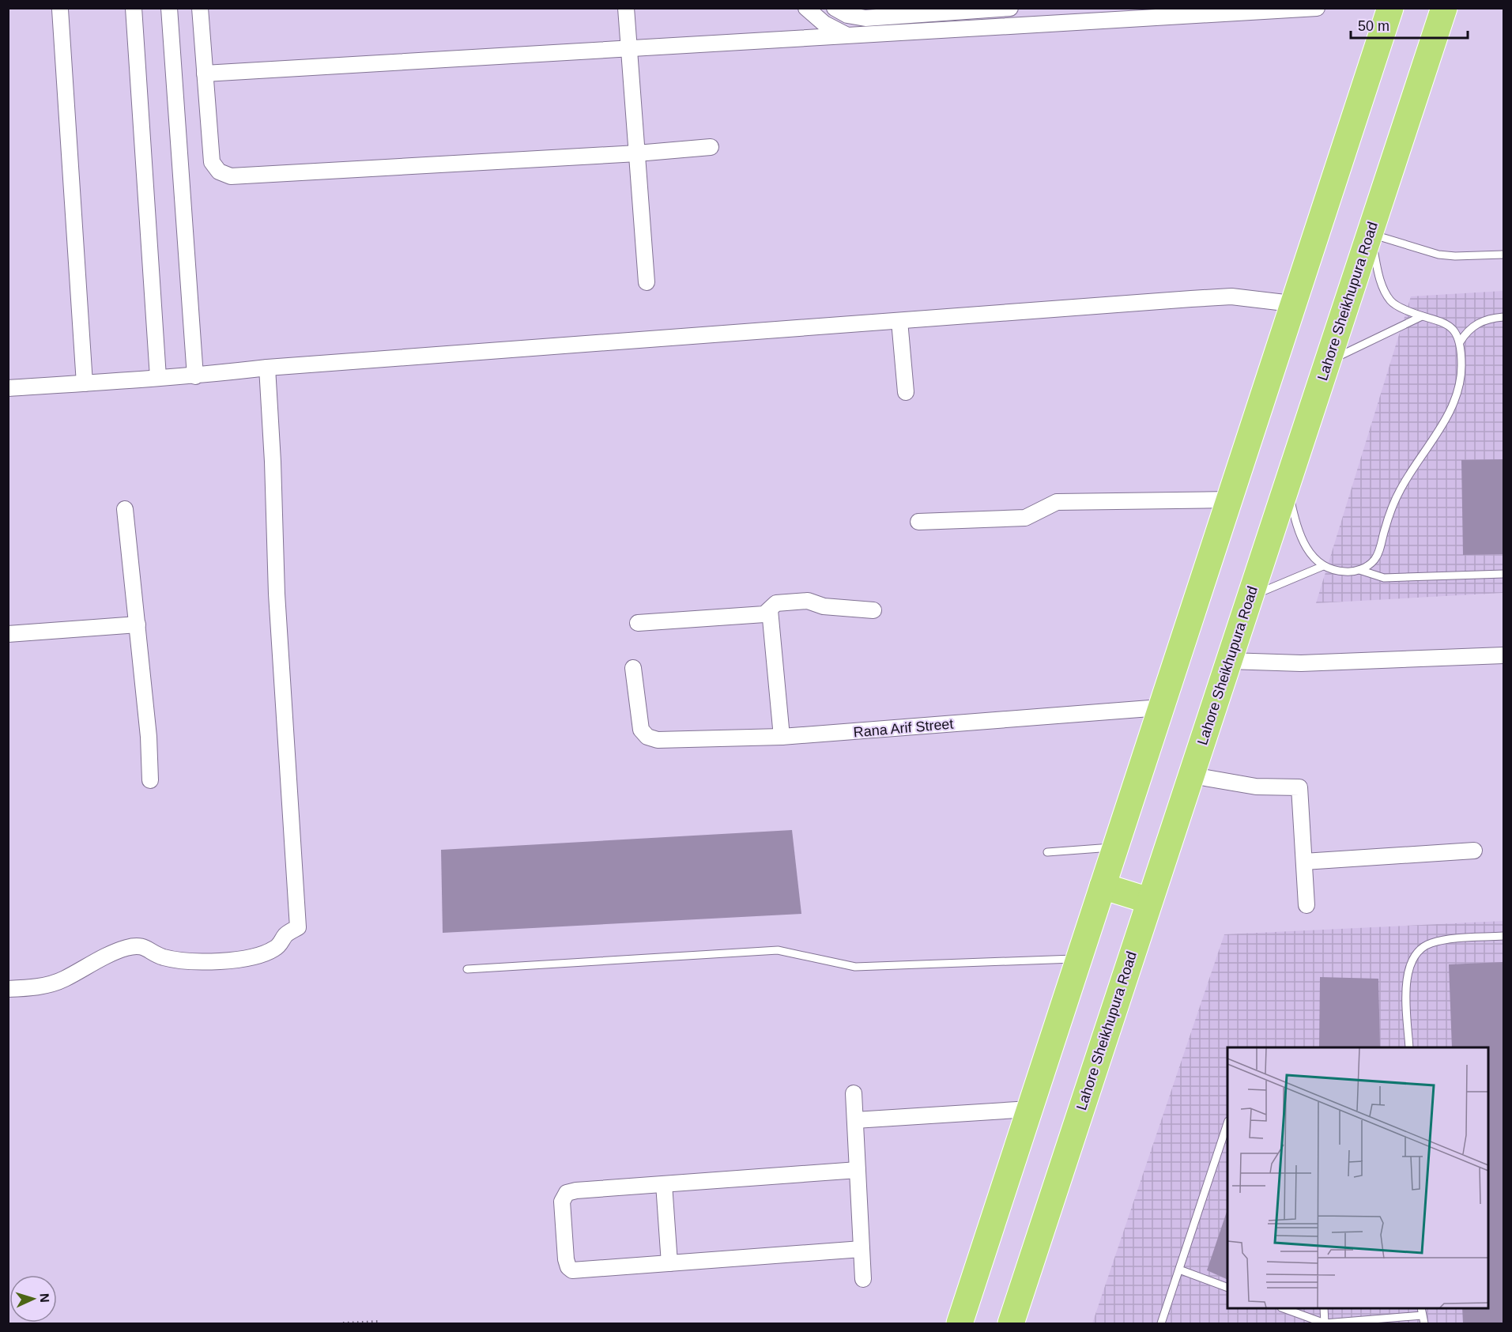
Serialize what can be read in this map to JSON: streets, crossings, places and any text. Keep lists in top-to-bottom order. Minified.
{"streets":{"highway":["Lahore Sheikhupura Road"],"street":["Rana Arif Street"]},"scale_bar":"50 m","north":"right"}
